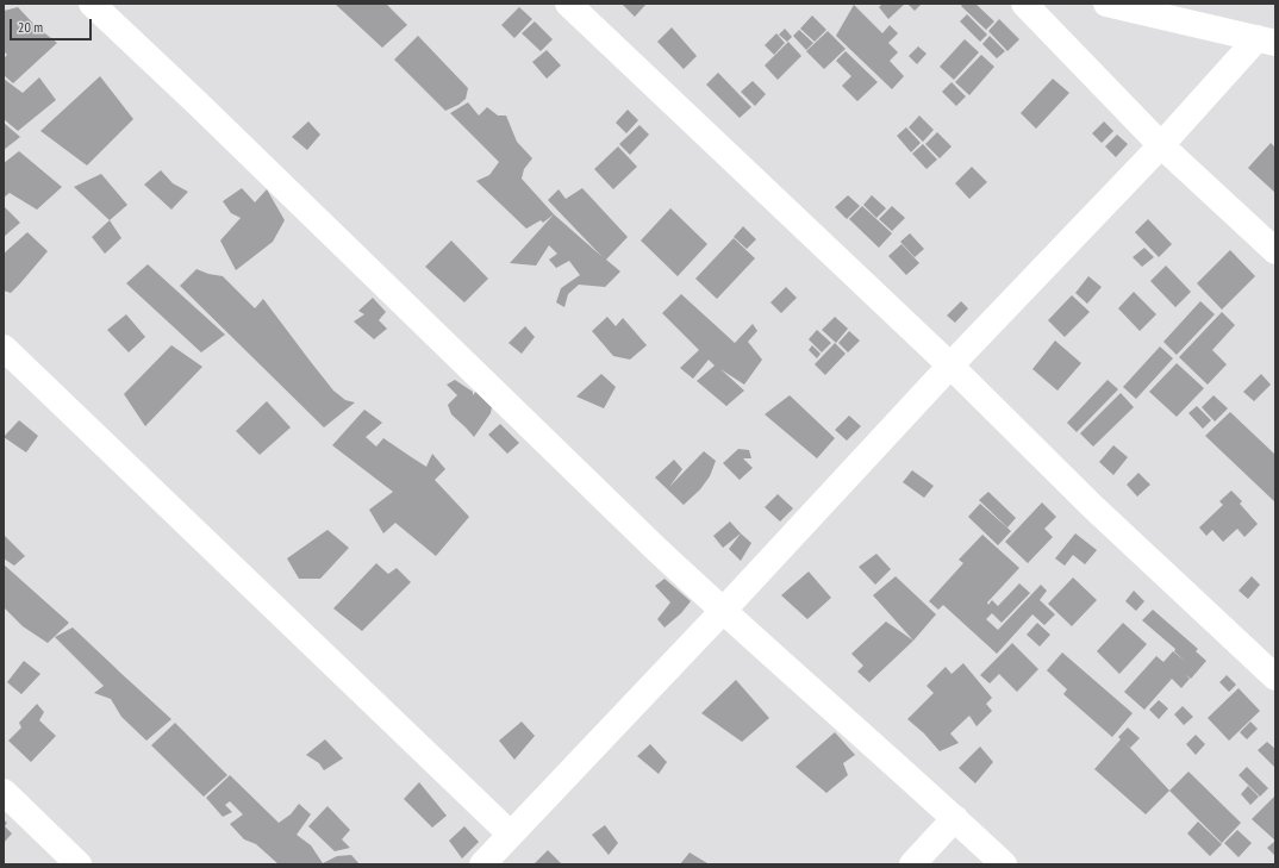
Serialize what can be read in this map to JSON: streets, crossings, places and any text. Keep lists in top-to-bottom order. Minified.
{"scale_bar":"20 m"}
